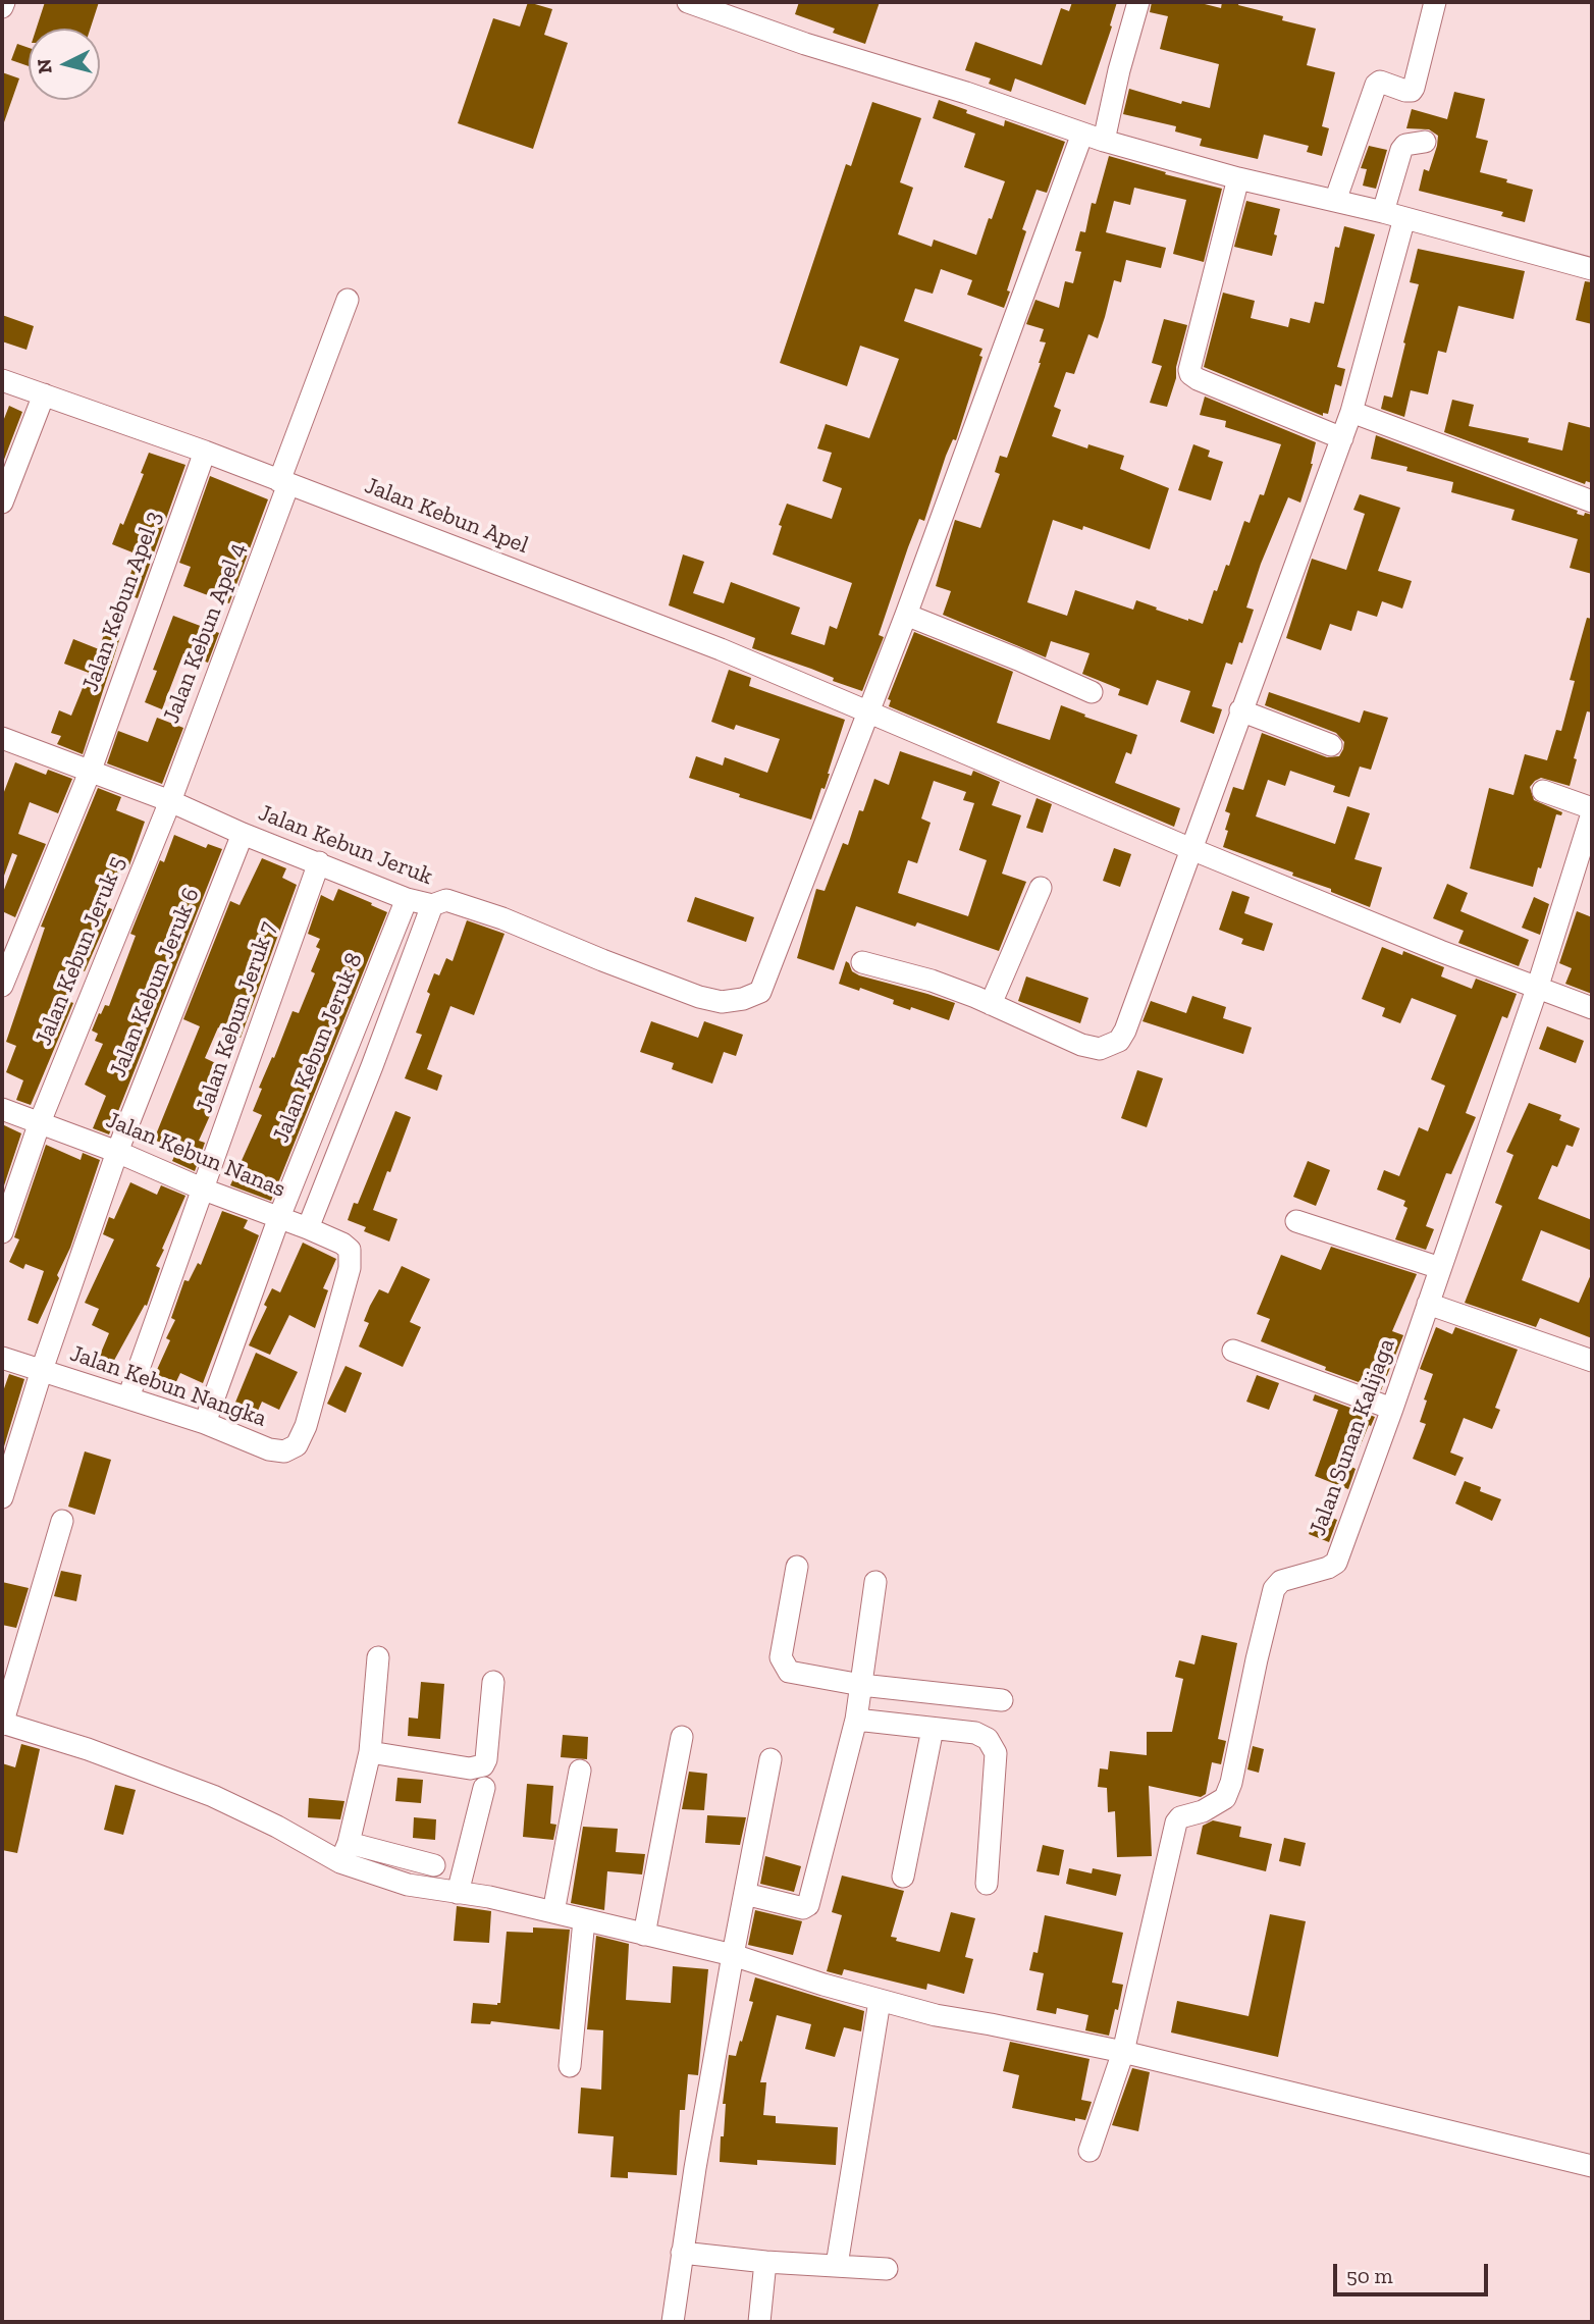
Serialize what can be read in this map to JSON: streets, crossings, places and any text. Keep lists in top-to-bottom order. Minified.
{"streets":{"street":["Jalan Kebun Apel","Jalan Kebun Apel 3","Jalan Kebun Apel 4","Jalan Kebun Jeruk","Jalan Kebun Jeruk 5","Jalan Kebun Jeruk 6","Jalan Kebun Jeruk 7","Jalan Kebun Jeruk 8","Jalan Kebun Nanas","Jalan Kebun Nangka","Jalan Sunan Kalijaga"]},"crossings":[["Jalan Kebun Apel","Jalan Kebun Apel 3"],["Jalan Kebun Apel","Jalan Kebun Apel 4"],["Jalan Kebun Apel","Jalan Sunan Kalijaga"],["Jalan Kebun Apel 3","Jalan Kebun Jeruk"],["Jalan Kebun Apel 4","Jalan Kebun Jeruk"],["Jalan Kebun Apel 4","Jalan Kebun Jeruk 5"],["Jalan Kebun Jeruk","Jalan Kebun Jeruk 5"],["Jalan Kebun Jeruk","Jalan Kebun Jeruk 6"],["Jalan Kebun Jeruk","Jalan Kebun Jeruk 7"],["Jalan Kebun Jeruk","Jalan Kebun Jeruk 8"],["Jalan Kebun Jeruk","Jalan Kebun Nanas"],["Jalan Kebun Jeruk 5","Jalan Kebun Nanas"],["Jalan Kebun Jeruk 6","Jalan Kebun Nanas"],["Jalan Kebun Jeruk 6","Jalan Kebun Nangka"],["Jalan Kebun Jeruk 7","Jalan Kebun Nanas"],["Jalan Kebun Jeruk 7","Jalan Kebun Nangka"],["Jalan Kebun Jeruk 8","Jalan Kebun Nanas"],["Jalan Kebun Jeruk 8","Jalan Kebun Nangka"],["Jalan Kebun Nanas","Jalan Kebun Nangka"]],"scale_bar":"50 m","north":"left"}
